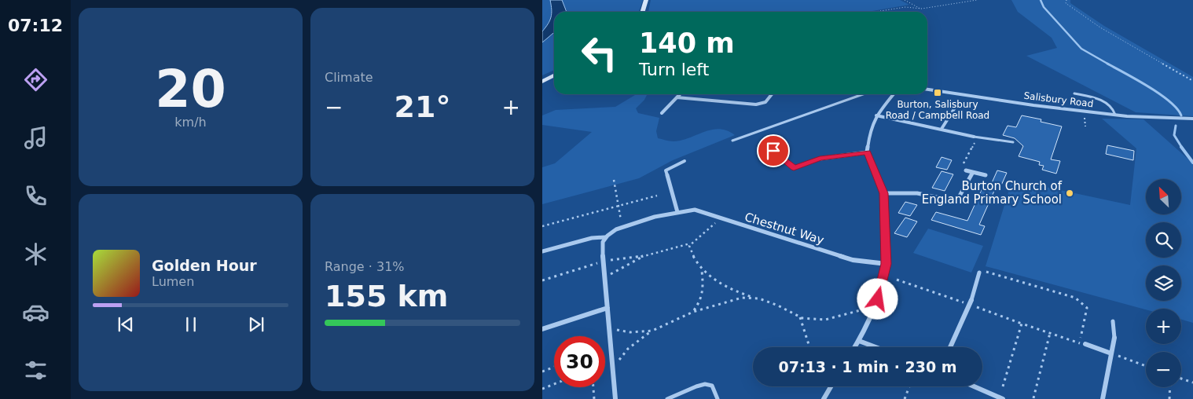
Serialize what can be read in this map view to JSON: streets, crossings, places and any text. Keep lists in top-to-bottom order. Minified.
{"streets":{"street":["Salisbury Road","Chestnut Way"]},"places":{"transit":["Burton, Salisbury Road / Campbell Road"],"other":["Burton Church of England Primary School"]},"north":"top left","page":{"tabs":"07:12","tile":[["20","km/h"],"Climate",["Range · 31%","155 km"]],"turn":["140 m","Turn left"],"heat":["−","21°","+"],"map_buttons":["+","−"],"song":["Golden Hour","Lumen"],"limit":"30","trip":"07:13 · 1 min · 230 m"}}
